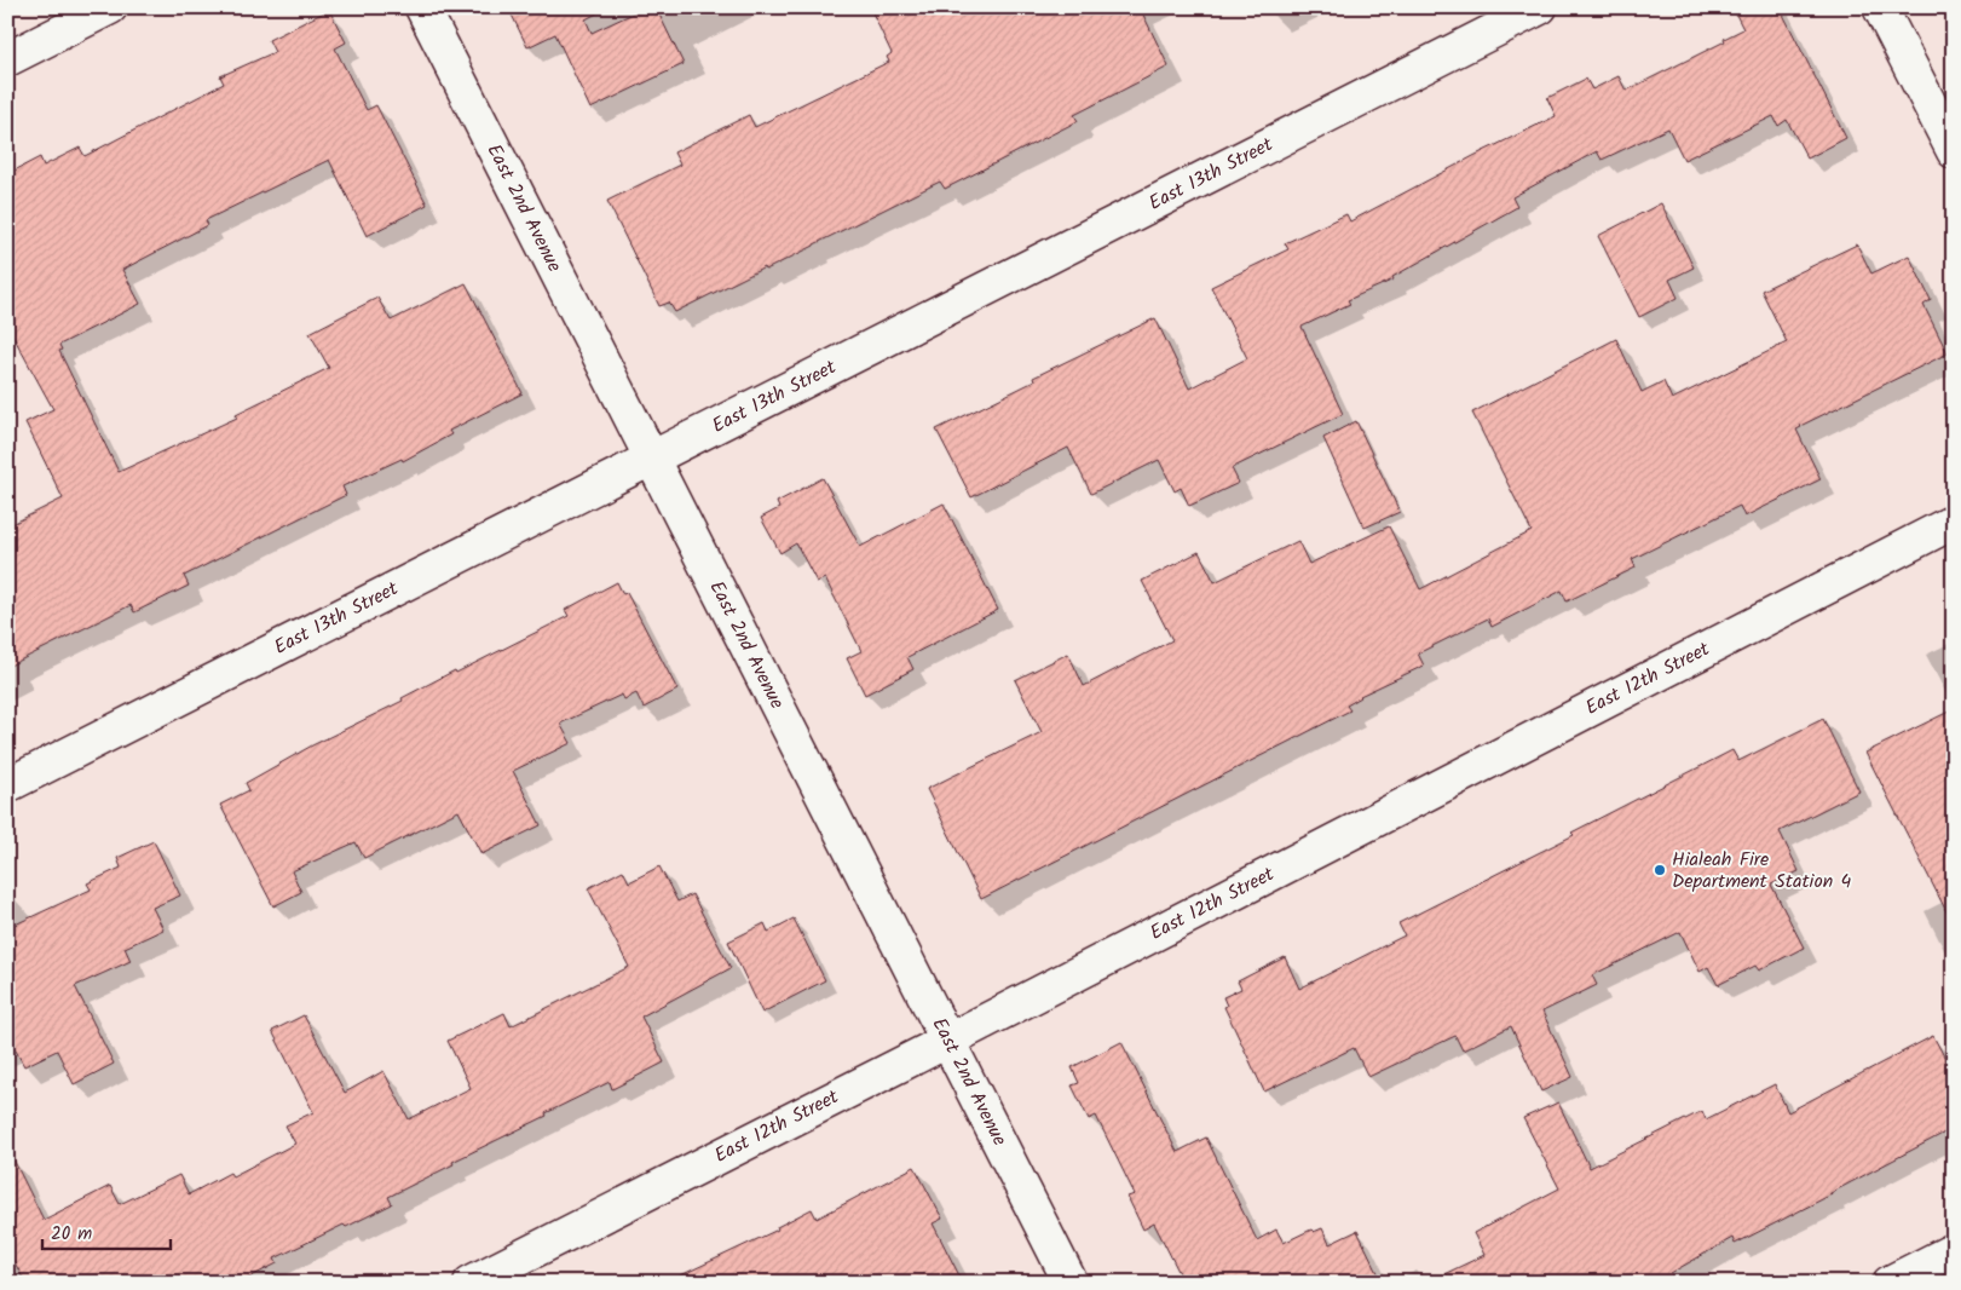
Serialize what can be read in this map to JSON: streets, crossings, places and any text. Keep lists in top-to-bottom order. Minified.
{"streets":{"street":["East 13th Street","East 2nd Avenue","East 12th Street"]},"crossings":[["East 13th Street","East 2nd Avenue"],["East 2nd Avenue","East 12th Street"]],"places":["Hialeah Fire Department Station 4"],"scale_bar":"20 m"}
